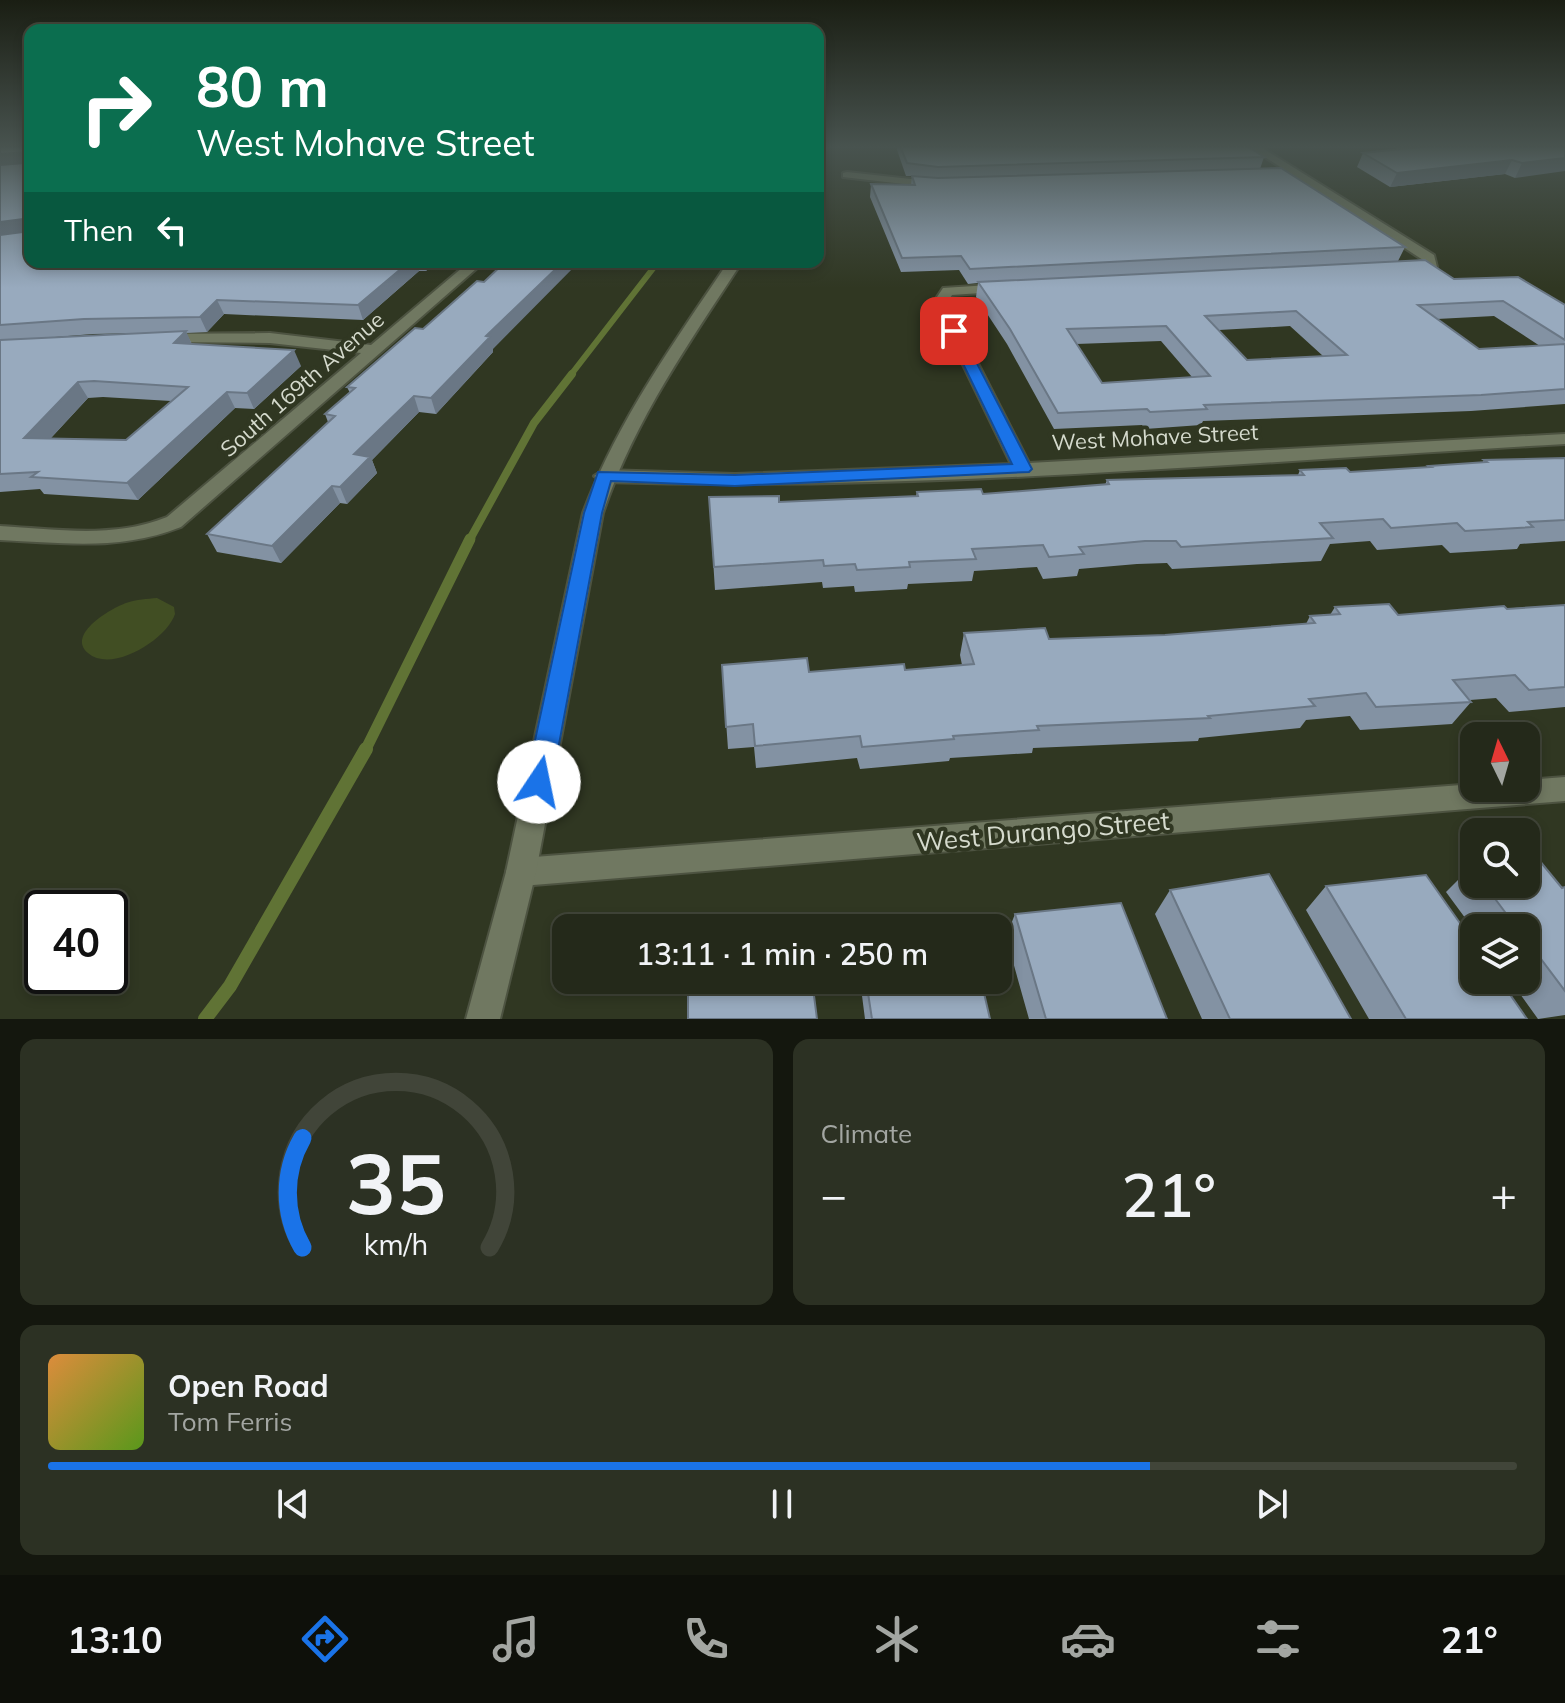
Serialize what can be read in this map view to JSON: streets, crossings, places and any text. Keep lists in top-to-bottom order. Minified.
{"streets":{"street":["South 169th Avenue","West Mohave Street","West Durango Street"]},"north":"top","page":{"turn":["80 m","West Mohave Street"],"then":"Then","limit":"40","trip":"13:11 · 1 min · 250 m","tile":"Climate","heat":["−","21°","+"],"song":["Open Road","Tom Ferris"],"tabs":["13:10","21°"],"gauge":["35","km/h"]}}
